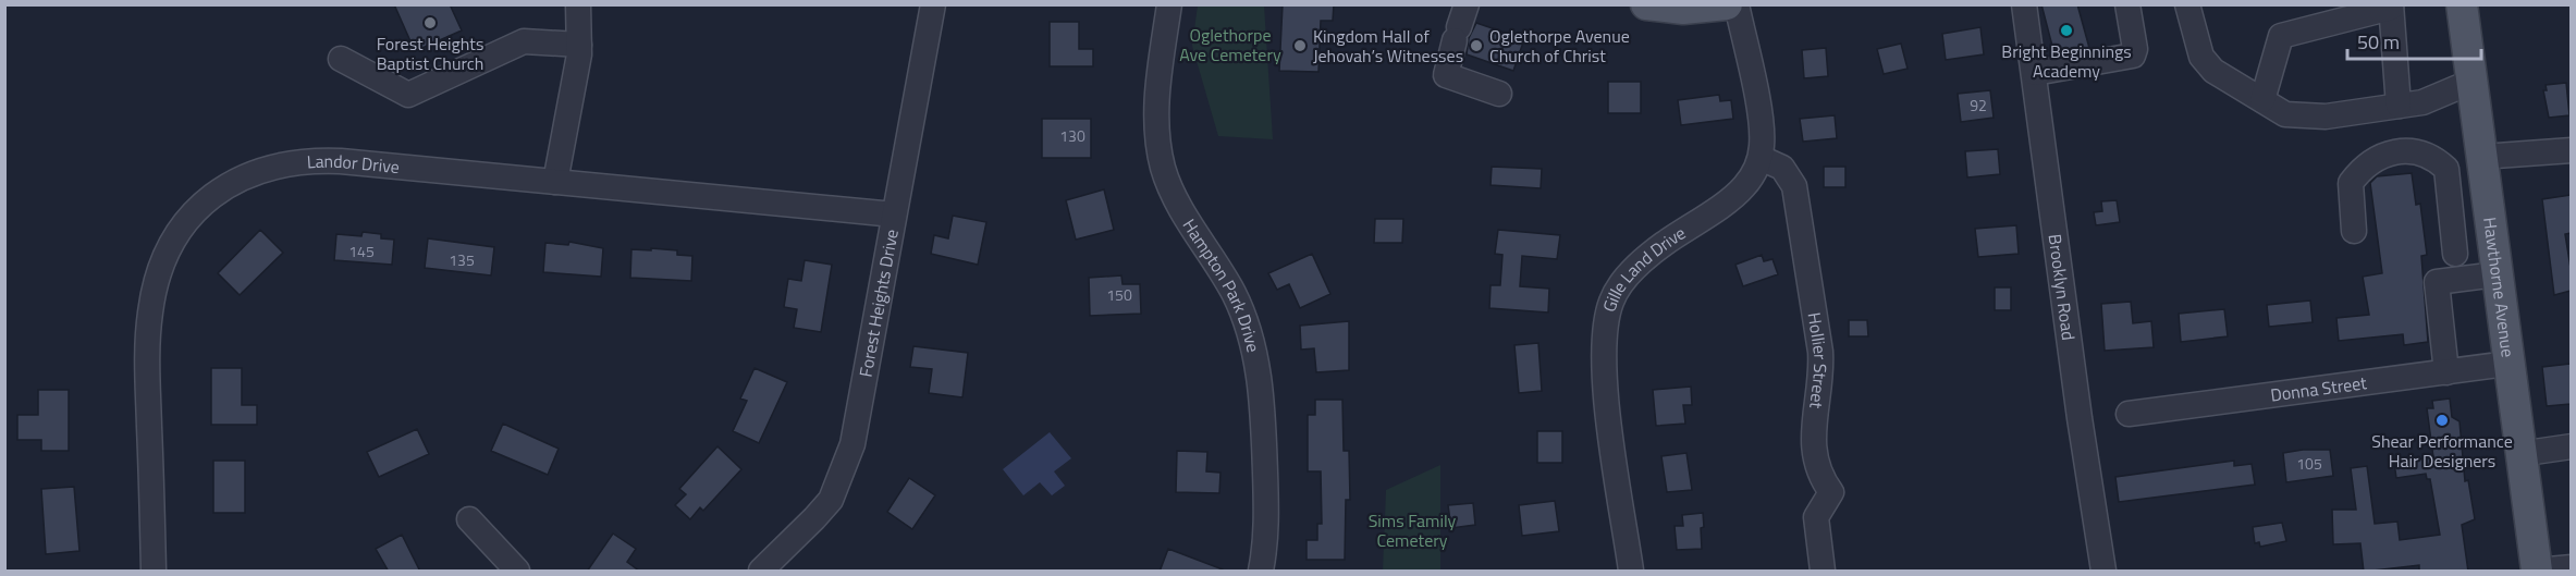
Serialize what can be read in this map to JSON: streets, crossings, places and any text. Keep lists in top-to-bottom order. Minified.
{"streets":{"main road":["Hawthorne Avenue"],"street":["Landor Drive","Gille Land Drive","Hampton Park Drive","Brooklyn Road","Forest Heights Drive","Hollier Street","Donna Street"]},"crossings":[["Landor Drive","Forest Heights Drive"],["Gille Land Drive","Hollier Street"],["Hawthorne Avenue","Donna Street"]],"parks":["Oglethorpe Ave Cemetery","Sims Family Cemetery"],"places":["Forest Heights Baptist Church","Bright Beginnings Academy","Kingdom Hall of Jehovah’s Witnesses","Oglethorpe Avenue Church of Christ","Shear Performance Hair Designers"],"house_numbers":["92","130","145","135","150","105"],"scale_bar":"50 m"}
